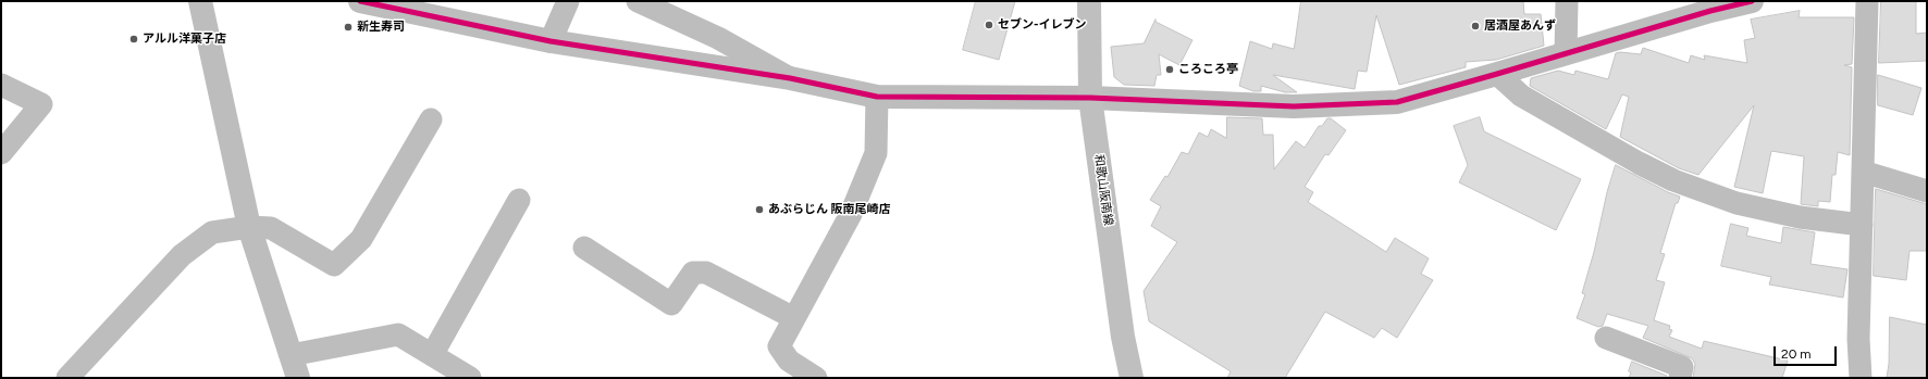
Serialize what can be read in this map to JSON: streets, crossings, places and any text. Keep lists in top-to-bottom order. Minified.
{"streets":{"main road":["和歌山阪南線"]},"places":["セブン-イレブン","居酒屋あんず","新生寿司","アルル洋菓子店","ころころ亭","あぶらじん 阪南尾崎店"],"scale_bar":"20 m"}
